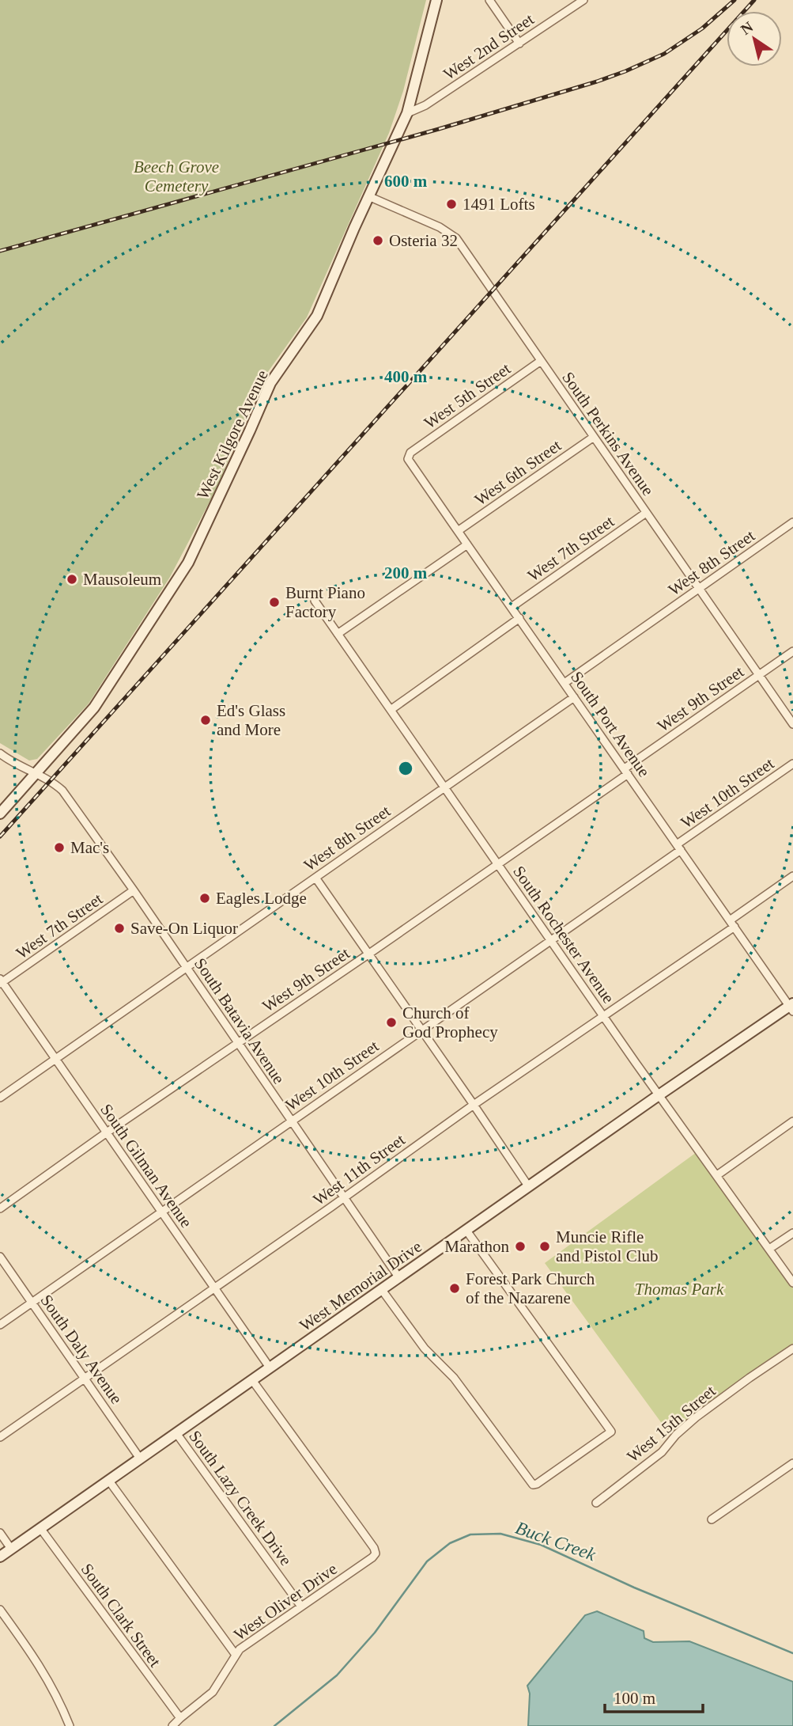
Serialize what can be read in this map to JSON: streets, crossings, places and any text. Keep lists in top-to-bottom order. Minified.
{"streets":{"main road":["West Kilgore Avenue","West Memorial Drive"],"street":["West 2nd Street","West 5th Street","South Perkins Avenue","West 6th Street","West 7th Street","West 8th Street","West 9th Street","South Port Avenue","West 10th Street","South Rochester Avenue","South Batavia Avenue","South Gilman Avenue","West 11th Street","South Daly Avenue","West 15th Street","South Lazy Creek Drive","West Oliver Drive","South Clark Street"]},"crossings":[["West 2nd Street","West Kilgore Avenue"],["West 5th Street","South Perkins Avenue"],["West 5th Street","South Port Avenue"],["South Perkins Avenue","West Kilgore Avenue"],["South Perkins Avenue","West 6th Street"],["South Perkins Avenue","West 7th Street"],["South Perkins Avenue","West 8th Street"],["South Perkins Avenue","West 9th Street"],["West Kilgore Avenue","South Batavia Avenue"],["West 6th Street","South Port Avenue"],["West 7th Street","South Port Avenue"],["West 7th Street","South Batavia Avenue"],["West 7th Street","South Gilman Avenue"],["West 8th Street","South Port Avenue"],["West 8th Street","South Rochester Avenue"],["West 8th Street","South Batavia Avenue"],["West 8th Street","South Gilman Avenue"],["West 9th Street","South Port Avenue"],["West 9th Street","South Rochester Avenue"],["West 9th Street","South Batavia Avenue"],["West 9th Street","South Gilman Avenue"],["South Port Avenue","West 10th Street"],["South Port Avenue","West 11th Street"],["South Port Avenue","West Memorial Drive"],["West 10th Street","South Rochester Avenue"],["West 10th Street","South Batavia Avenue"],["West 10th Street","South Gilman Avenue"],["West 10th Street","South Daly Avenue"],["South Rochester Avenue","West 11th Street"],["South Rochester Avenue","West Memorial Drive"],["South Batavia Avenue","West 11th Street"],["South Batavia Avenue","West Memorial Drive"],["South Gilman Avenue","West 11th Street"],["South Gilman Avenue","West Memorial Drive"],["West 11th Street","South Daly Avenue"],["West Memorial Drive","South Daly Avenue"],["West Memorial Drive","South Lazy Creek Drive"],["West Memorial Drive","West Oliver Drive"],["West Memorial Drive","South Clark Street"],["South Lazy Creek Drive","West Oliver Drive"],["West Oliver Drive","South Clark Street"]],"water":["Buck Creek"],"parks":["Beech Grove Cemetery","Thomas Park"],"places":["1491 Lofts","Osteria 32","Mausoleum","Burnt Piano Factory","Ed's Glass and More","Mac's","Eagles Lodge","Save-On Liquor","Church of God Prophecy","Marathon","Muncie Rifle and Pistol Club","Forest Park Church of the Nazarene"],"scale_bar":"100 m","north":"top left","rings":["600 m","400 m","200 m"]}
